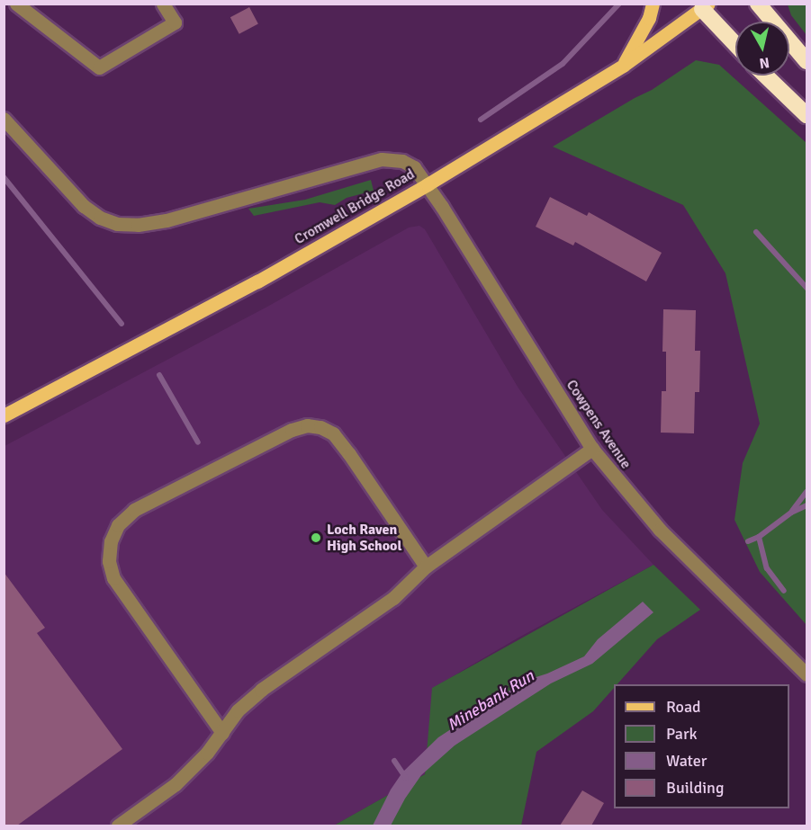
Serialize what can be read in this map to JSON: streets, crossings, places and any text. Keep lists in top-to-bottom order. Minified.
{"streets":{"main road":["Cromwell Bridge Road"],"street":["Cowpens Avenue"]},"crossings":[["Cromwell Bridge Road","Cowpens Avenue"]],"water":["Minebank Run"],"places":["Loch Raven High School"],"legend":["Road","Park","Water","Building"],"north":"bottom"}
